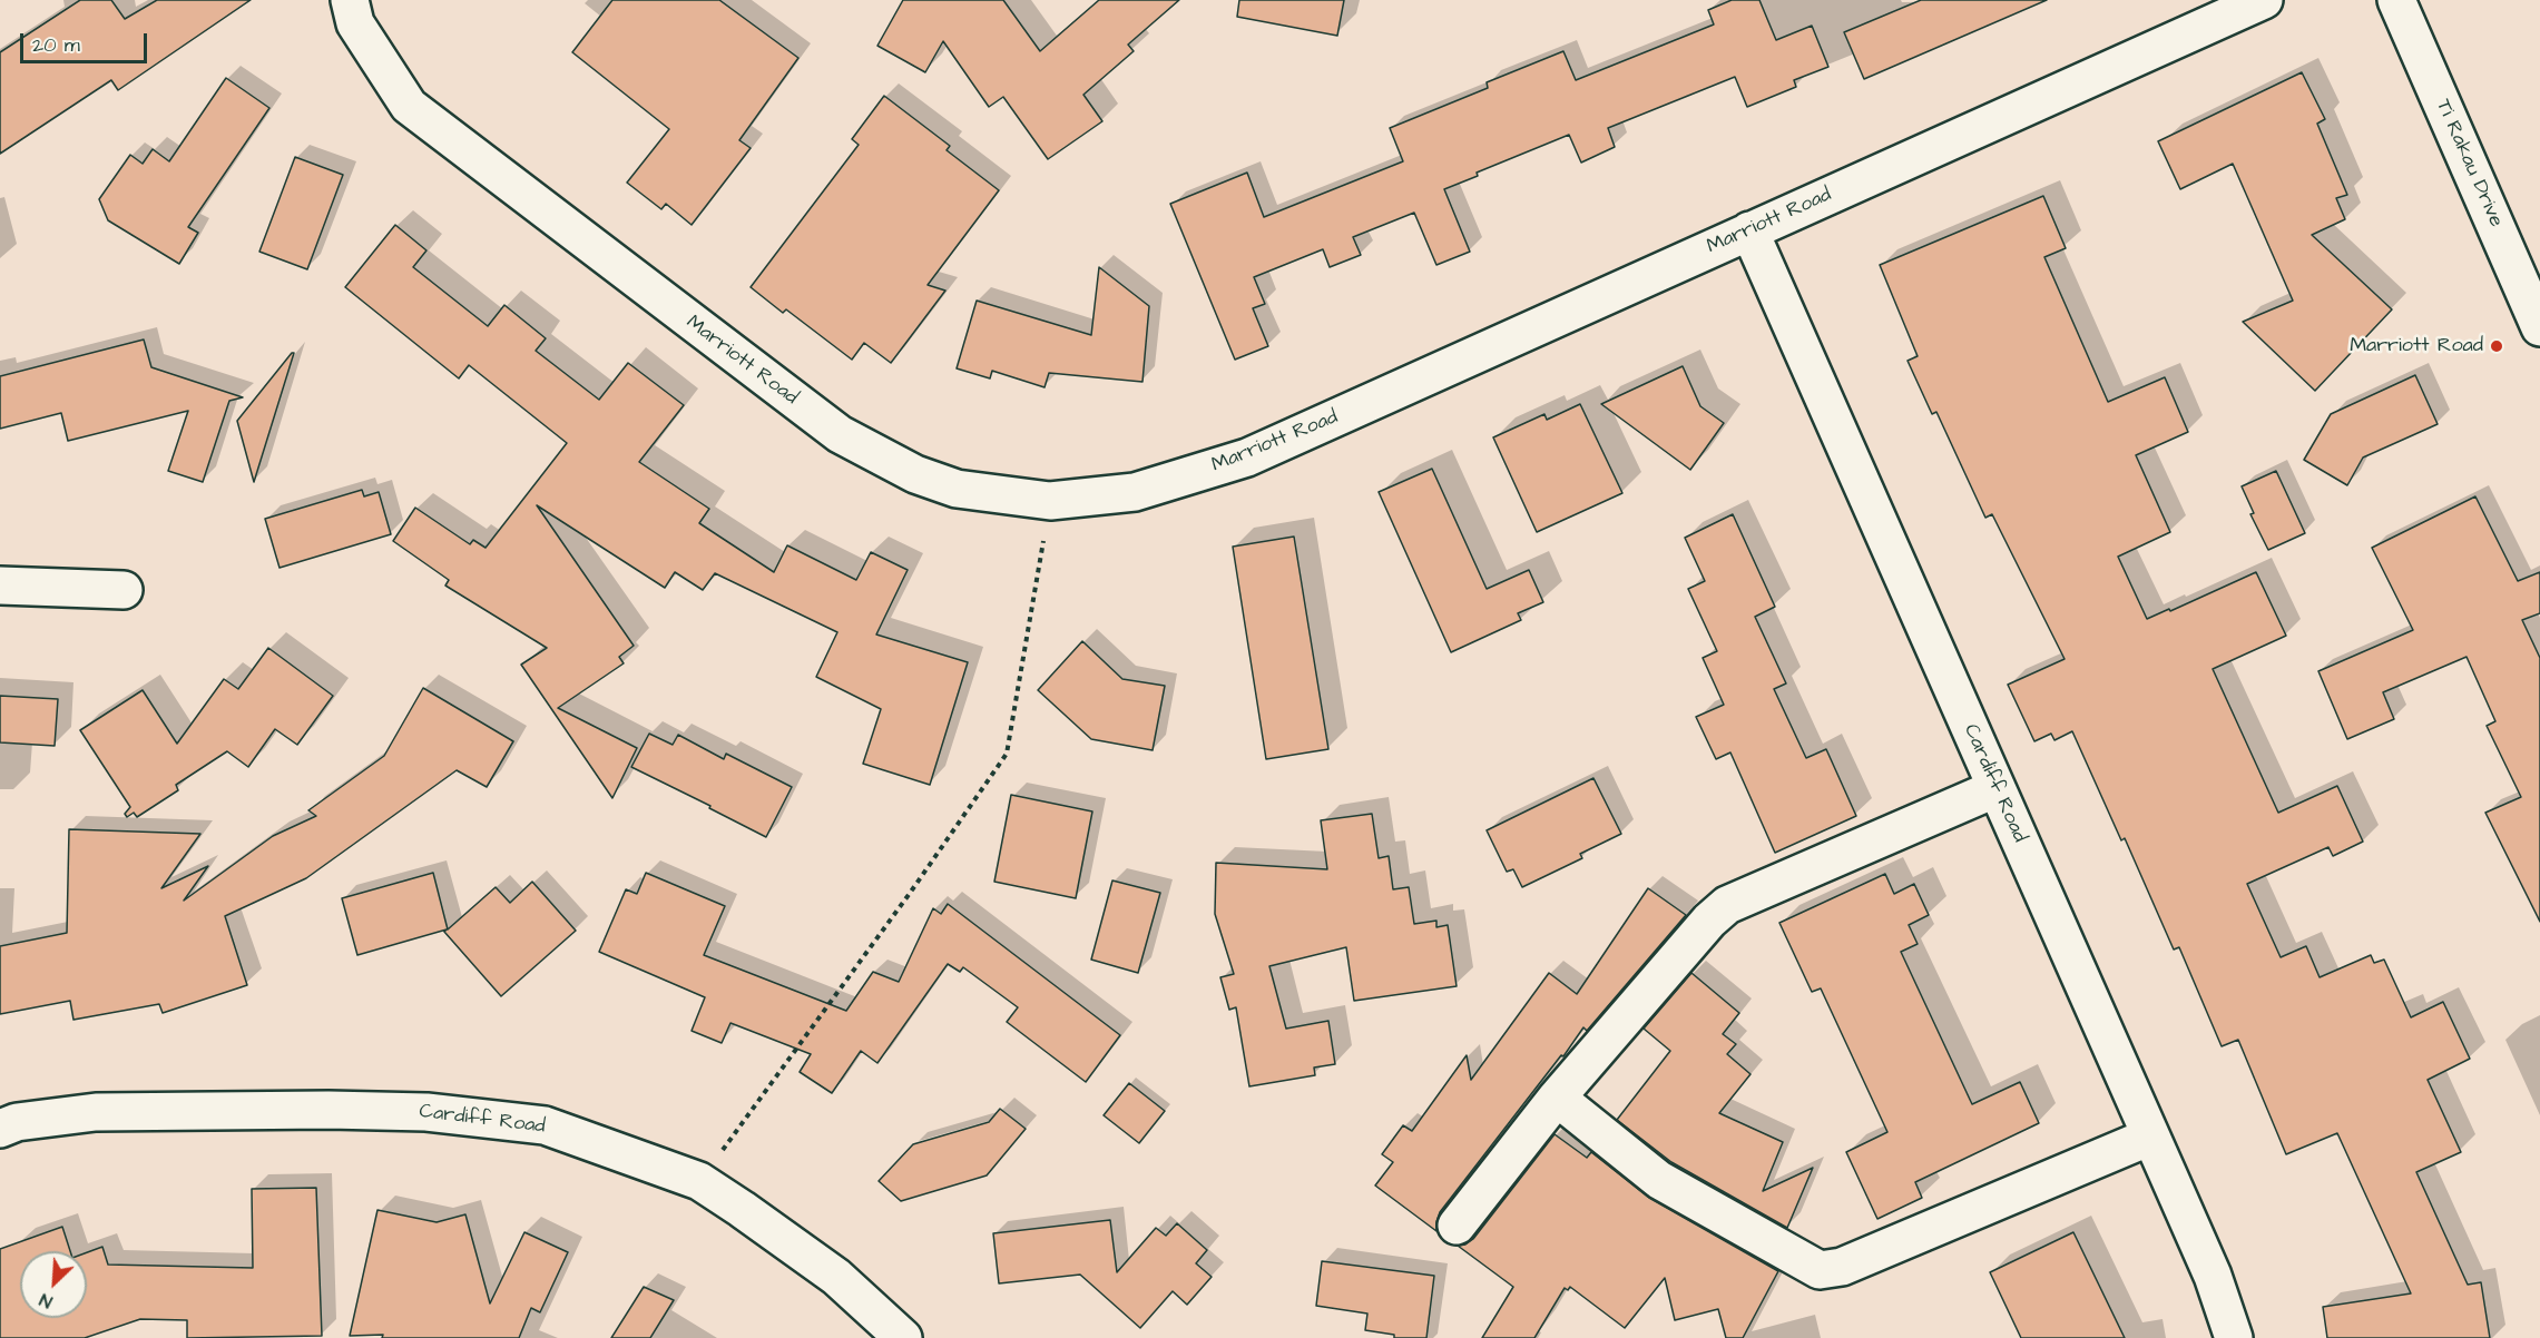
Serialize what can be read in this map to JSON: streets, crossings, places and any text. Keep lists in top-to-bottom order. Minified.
{"streets":{"street":["Ti Rakau Drive","Marriott Road","Cardiff Road"]},"crossings":[["Marriott Road","Cardiff Road"]],"places":["Marriott Road"],"scale_bar":"20 m","north":"bottom left"}
